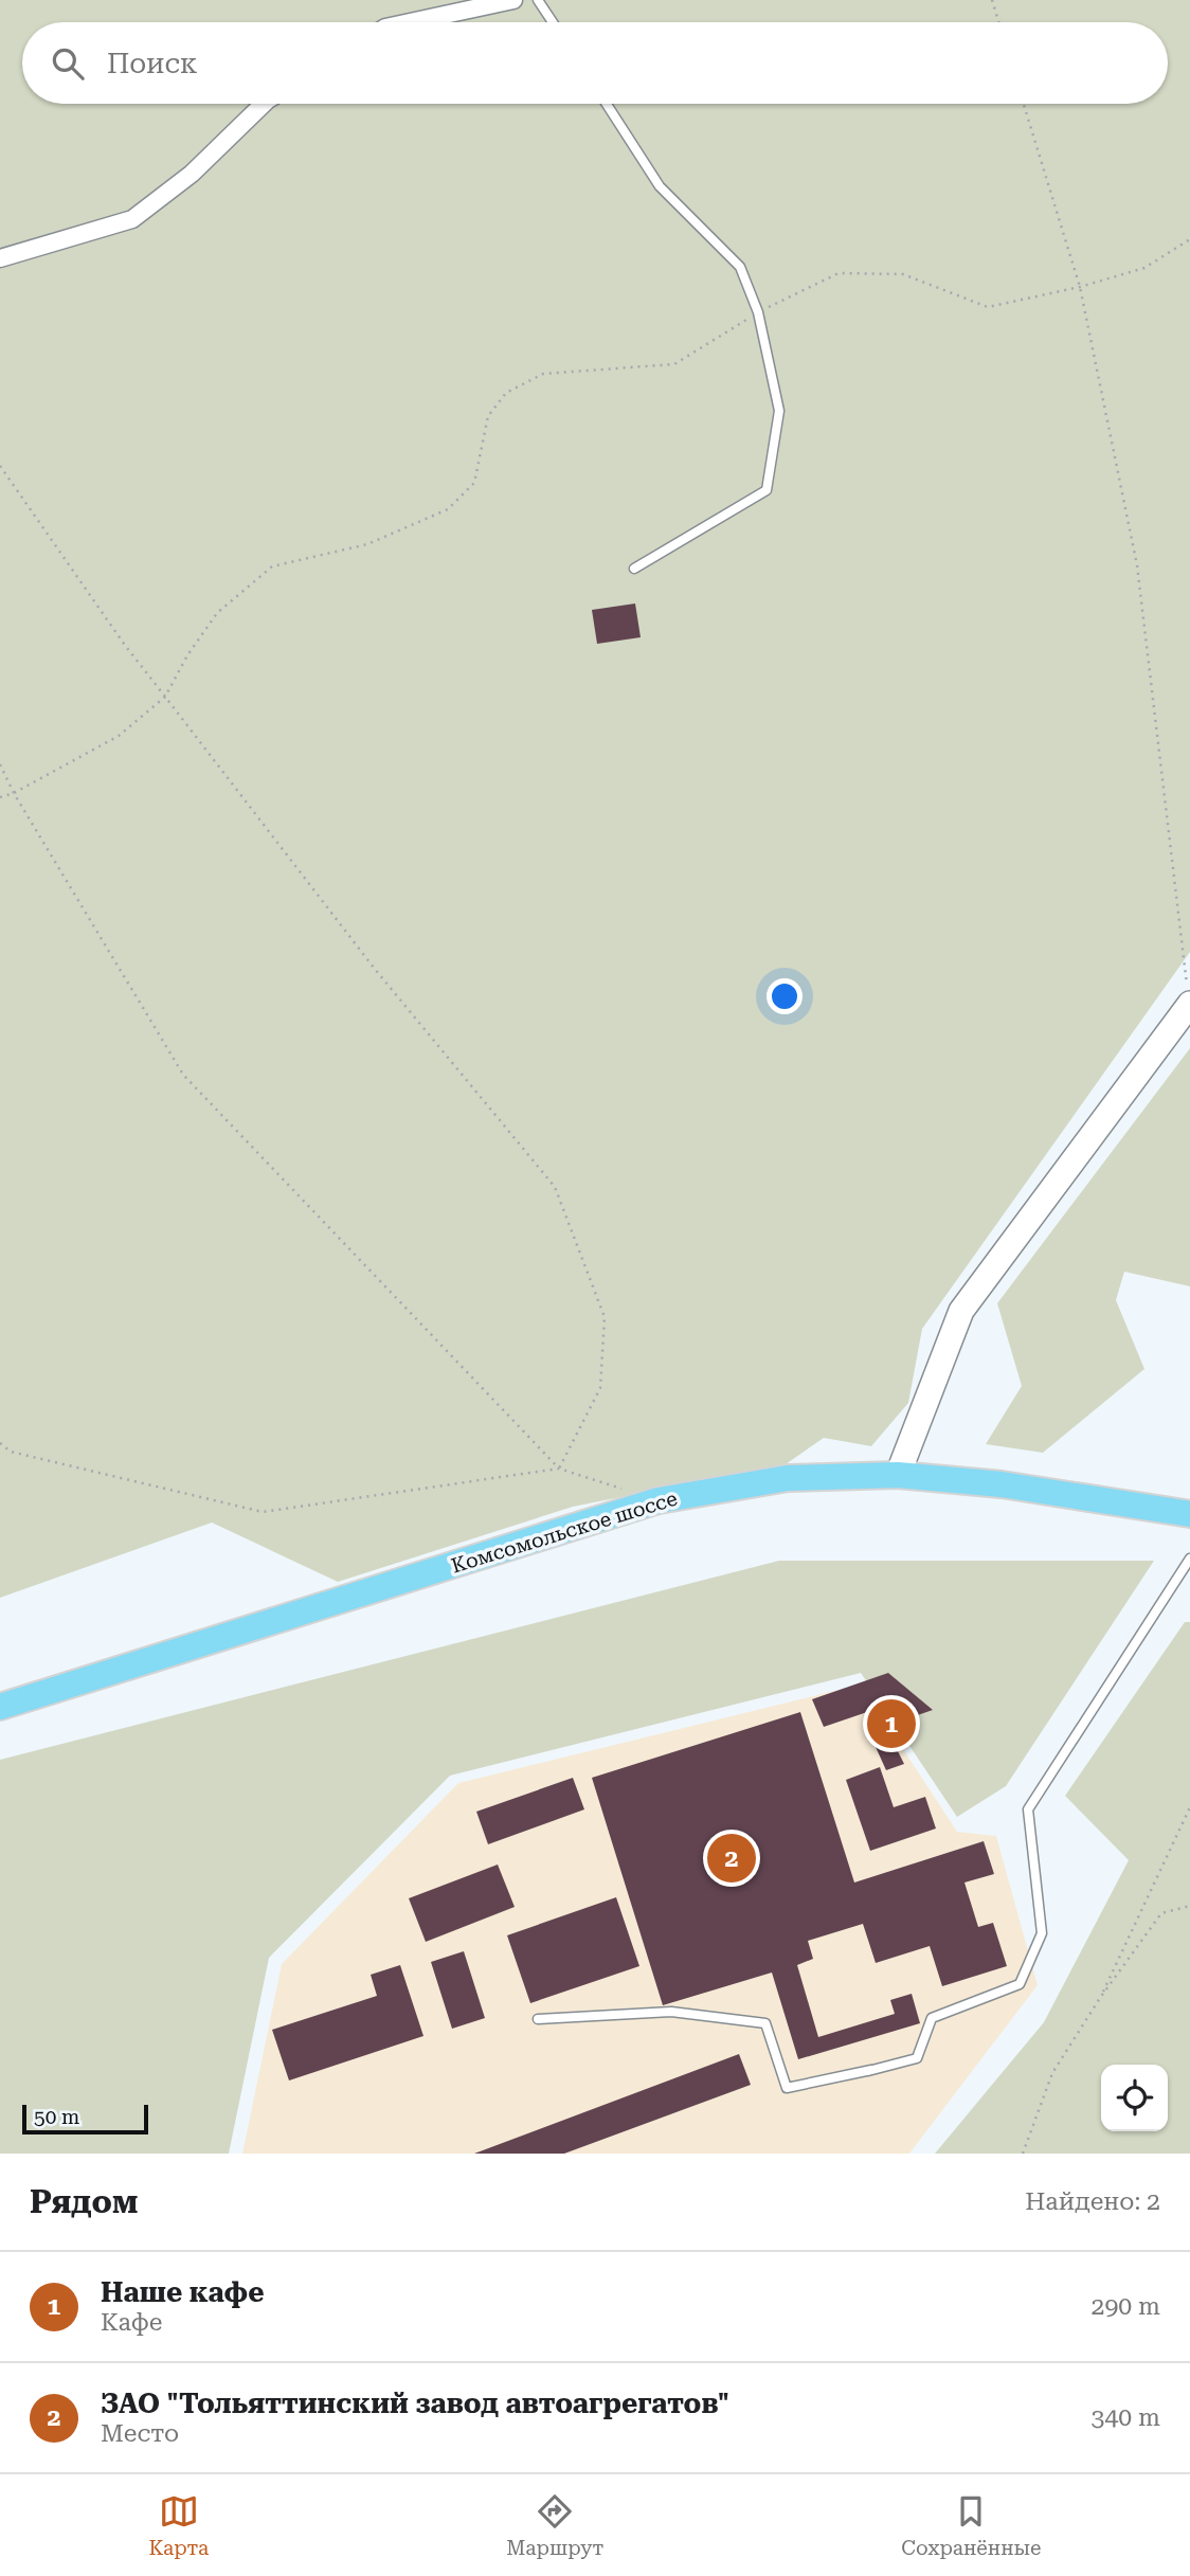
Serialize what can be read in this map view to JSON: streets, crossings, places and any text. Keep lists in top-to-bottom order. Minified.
{"streets":{"main road":["Комсомольское шоссе"]},"scale_bar":"50 m","page":{"search":"Поиск","pins":["1","2"],"scale":"50 m","heading":["Рядом","Найдено: 2"],"list":[{"mark":"1","name":"Наше кафе","note":"Кафе","value":"290 m"},{"mark":"2","name":"ЗАО \"Тольяттинский завод автоагрегатов\"","note":"Место","value":"340 m"}],"nav":["Карта","Маршрут","Сохранённые"]}}
